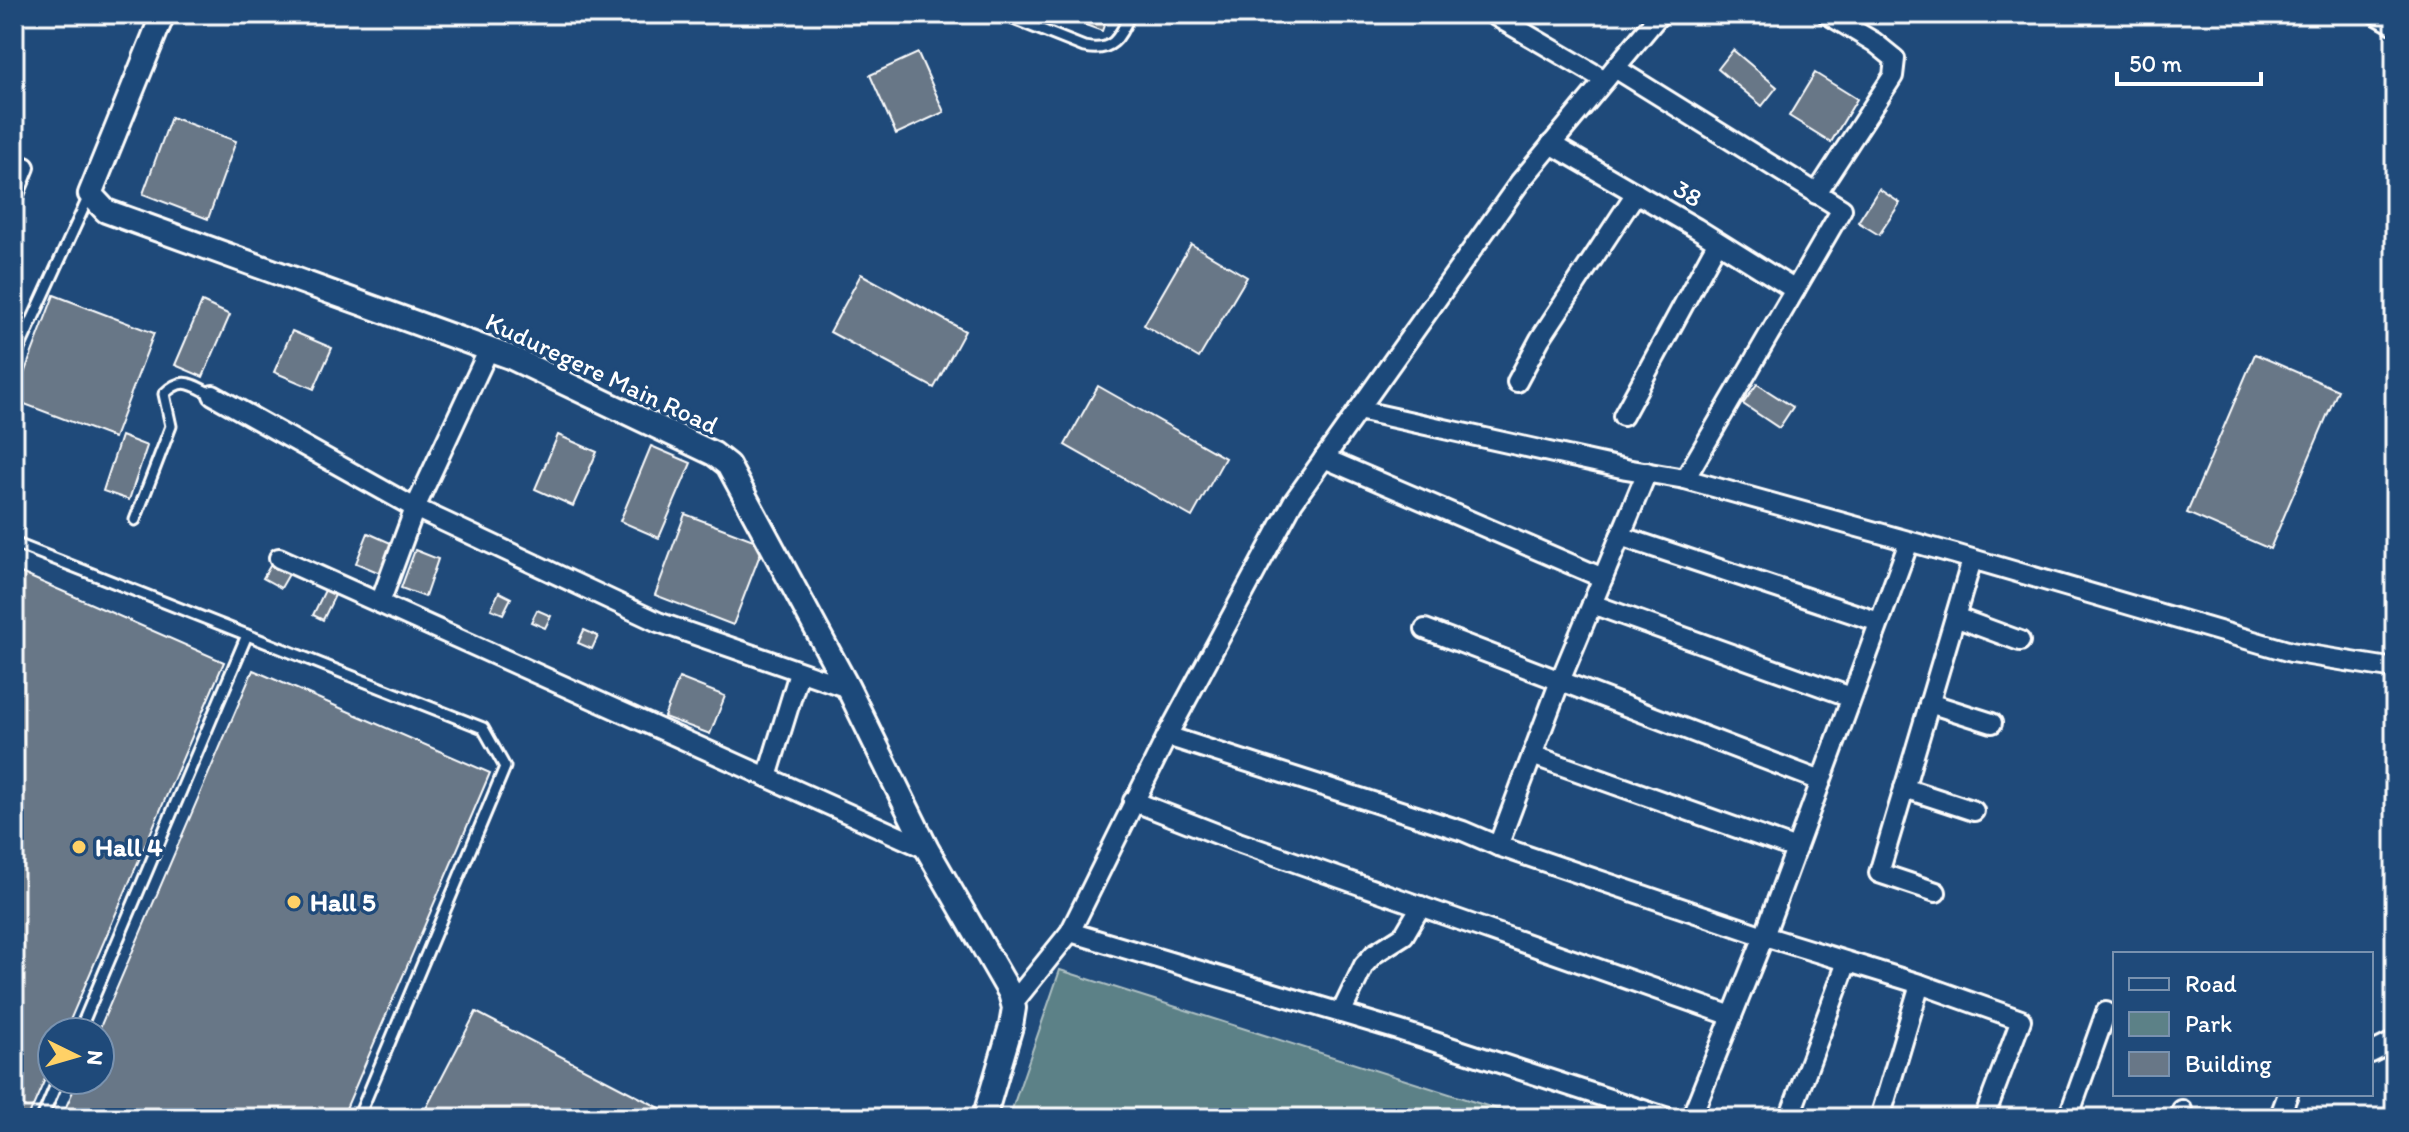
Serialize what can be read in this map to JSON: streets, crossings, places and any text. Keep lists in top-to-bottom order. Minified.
{"streets":{"street":["38","Kuduregere Main Road"]},"places":["Hall 4","Hall 5"],"legend":["Road","Park","Building"],"scale_bar":"50 m","north":"right"}
